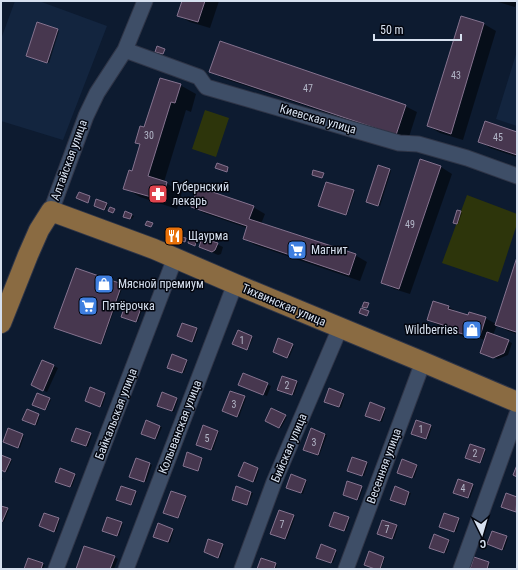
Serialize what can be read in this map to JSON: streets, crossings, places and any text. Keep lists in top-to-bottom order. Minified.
{"streets":{"main road":["Алтайская улица","Тихвинская улица"],"street":["Киевская улица","Байкальская улица","Колыванская улица","Бийская улица","Весенняя улица"]},"crossings":[["Киевская улица","Алтайская улица"],["Алтайская улица","Тихвинская улица"],["Тихвинская улица","Байкальская улица"],["Тихвинская улица","Колыванская улица"],["Тихвинская улица","Бийская улица"],["Тихвинская улица","Весенняя улица"]],"places":{"pharmacy":["Губернский лекарь"],"restaurant":["Щаурма"],"supermarket":["Магнит","Пятёрочка"],"shop":["Мясной премиум","Wildberries"]},"house_numbers":["43","47","30","45","49","1","2","3","1","5","3","2","4","7","7"],"scale_bar":"50 m","north":"bottom"}
